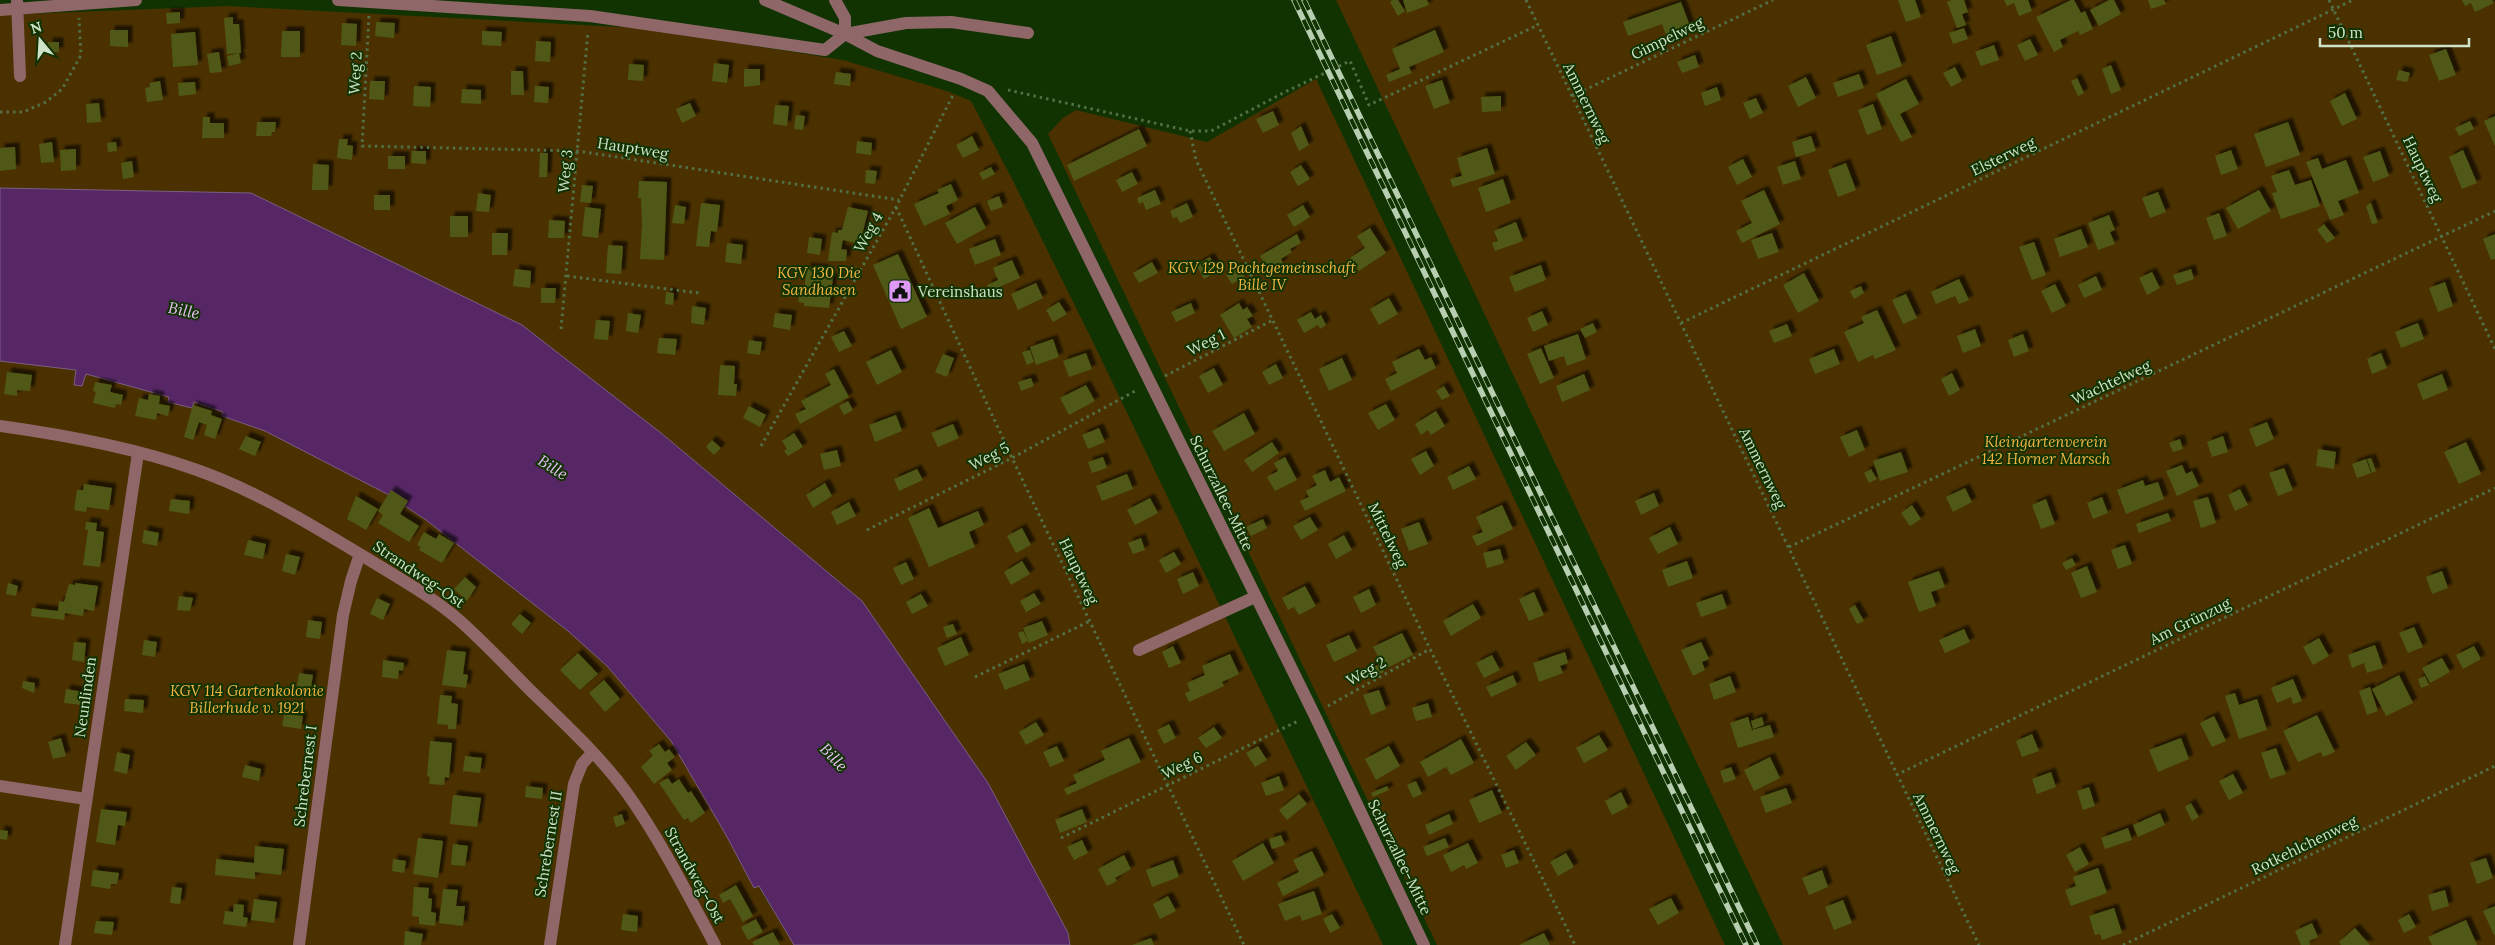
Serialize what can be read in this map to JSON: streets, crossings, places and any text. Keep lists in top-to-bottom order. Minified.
{"streets":{"street":["Schurzallee-Mitte","Strandweg-Ost","Neunlinden","Schrebernest I","Schrebernest II"],"path":["Gimpelweg","Weg 2","Ammernweg","Hauptweg","Elsterweg","Weg 3","Weg 4","Weg 1","Wachtelweg","Weg 5","Mittelweg","Am Grünzug","Weg 6","Rotkehlchenweg"]},"crossings":[["Gimpelweg","Ammernweg"],["Weg 2","Hauptweg"],["Weg 2","Schurzallee-Mitte"],["Weg 2","Mittelweg"],["Weg 2","Weg 6"],["Ammernweg","Elsterweg"],["Ammernweg","Wachtelweg"],["Ammernweg","Am Grünzug"],["Hauptweg","Elsterweg"],["Hauptweg","Weg 3"],["Hauptweg","Weg 4"],["Hauptweg","Wachtelweg"],["Hauptweg","Weg 5"],["Hauptweg","Weg 6"],["Weg 4","Schurzallee-Mitte"],["Weg 1","Schurzallee-Mitte"],["Weg 1","Mittelweg"],["Schurzallee-Mitte","Weg 6"],["Strandweg-Ost","Neunlinden"],["Strandweg-Ost","Schrebernest I"],["Strandweg-Ost","Schrebernest II"]],"water":["Bille"],"parks":["KGV 129 Pachtgemeinschaft Bille IV","KGV 130 Die Sandhasen","Kleingartenverein 142 Horner Marsch","KGV 114 Gartenkolonie Billerhude v. 1921"],"places":{"public building":["Vereinshaus"]},"scale_bar":"50 m","north":"top"}
